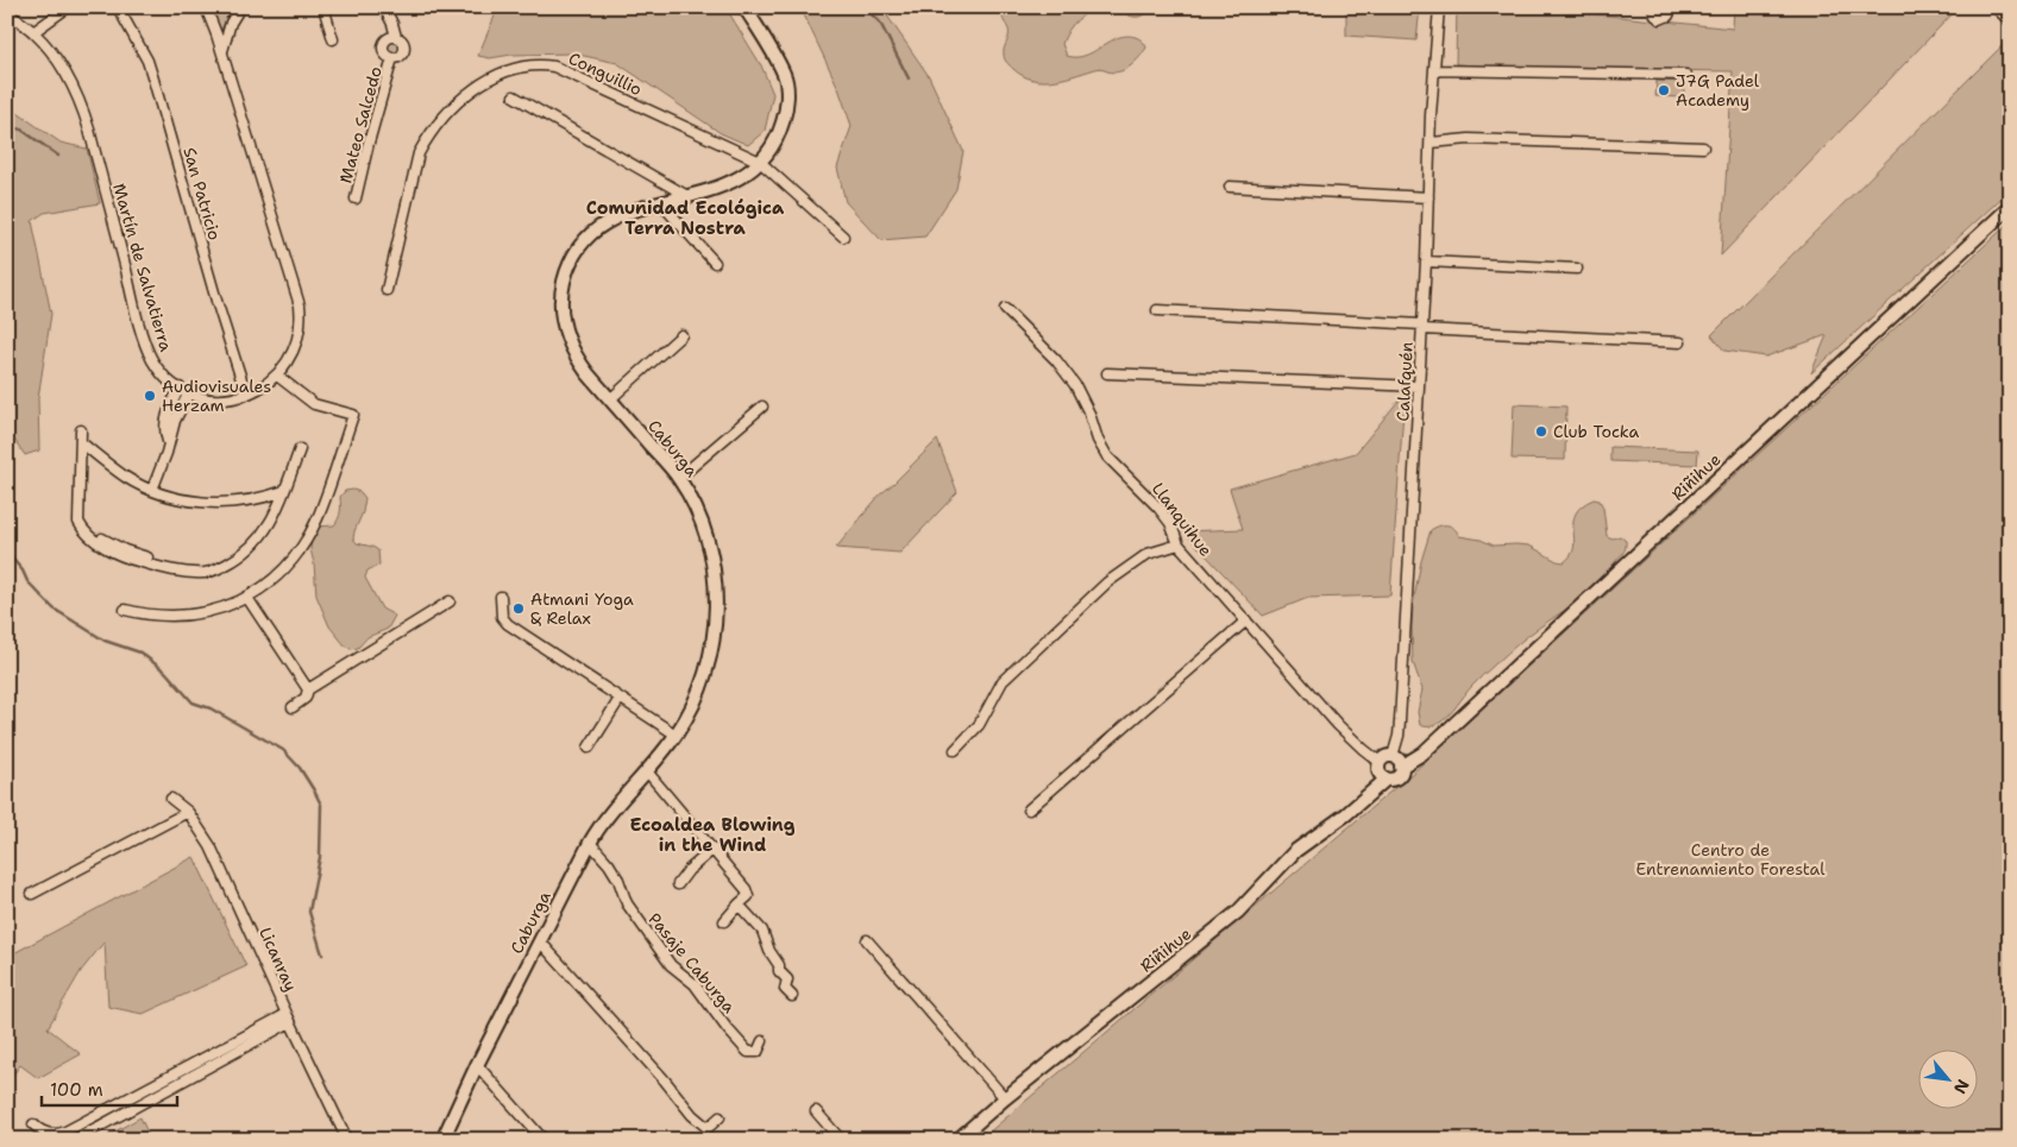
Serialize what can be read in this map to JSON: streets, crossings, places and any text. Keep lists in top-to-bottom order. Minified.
{"streets":{"street":["Conguillio","Mateo Salcedo","San Patricio","Martín de Salvatierra","Calafquén","Caburga","Riñihue","Llanquihue","Licanray","Pasaje Caburga"]},"crossings":[["Conguillio","Caburga"],["San Patricio","Martín de Salvatierra"],["Calafquén","Riñihue"],["Calafquén","Llanquihue"],["Caburga","Pasaje Caburga"],["Riñihue","Llanquihue"]],"districts":["Comunidad Ecológica Terra Nostra","Ecoaldea Blowing in the Wind"],"parks":["Centro de Entrenamiento Forestal"],"places":["J7G Padel Academy","Audiovisuales Herzam","Club Tocka","Atmani Yoga & Relax"],"scale_bar":"100 m","north":"bottom right"}
